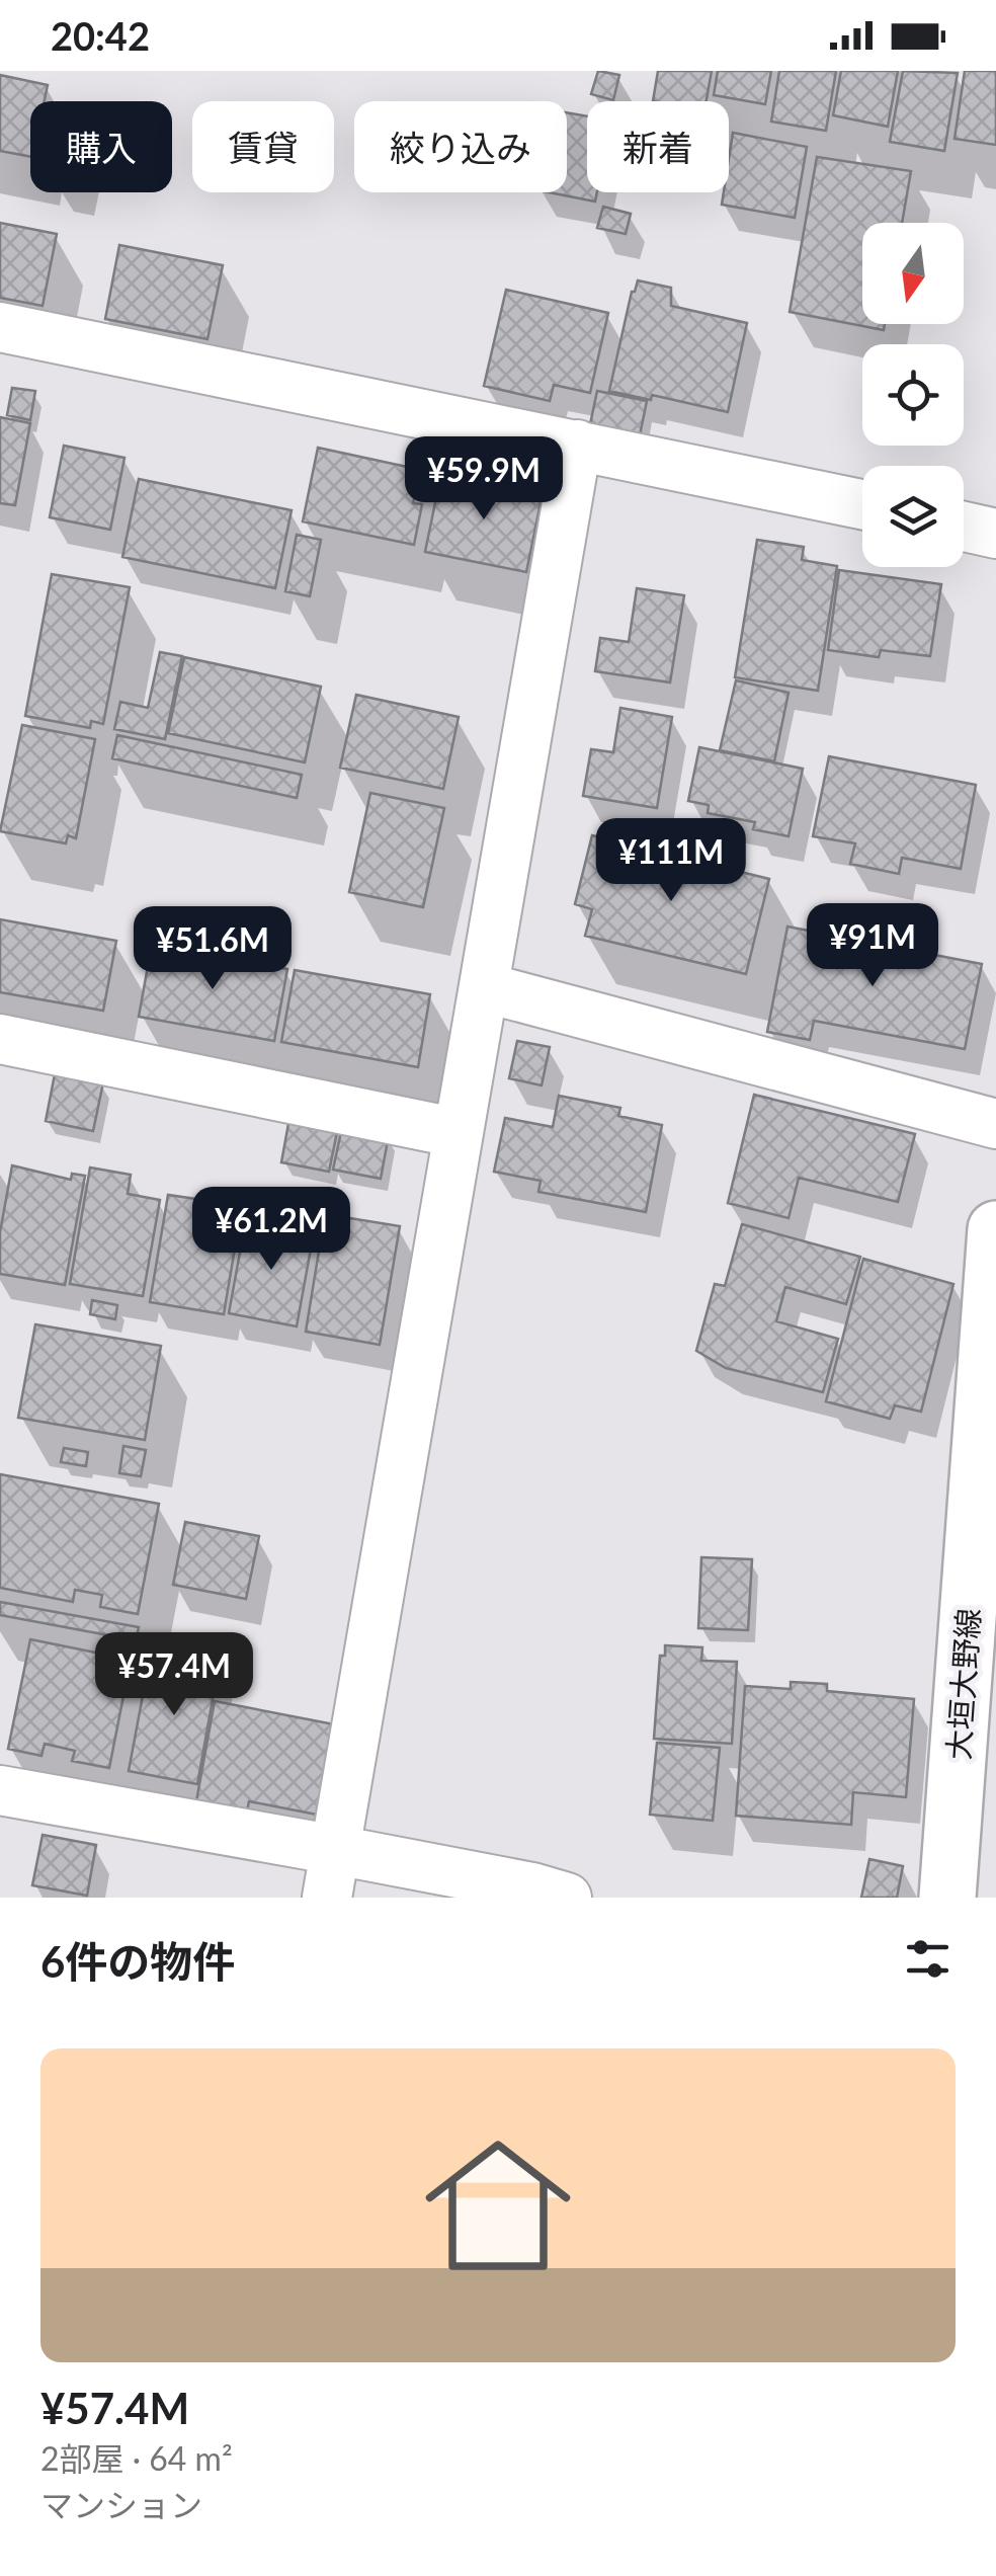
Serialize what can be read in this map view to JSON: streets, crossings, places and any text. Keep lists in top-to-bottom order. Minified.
{"streets":{"main road":["大垣大野線"]},"north":"bottom","page":{"status":"20:42","chip":["購入","賃貸","絞り込み","新着"],"price":["¥59.9M","¥111M","¥91M","¥51.6M","¥61.2M","¥57.4M"],"heading":"6件の物件","list":[{"name":"¥57.4M","note":"2部屋 · 64 m² · マンション"}]}}
